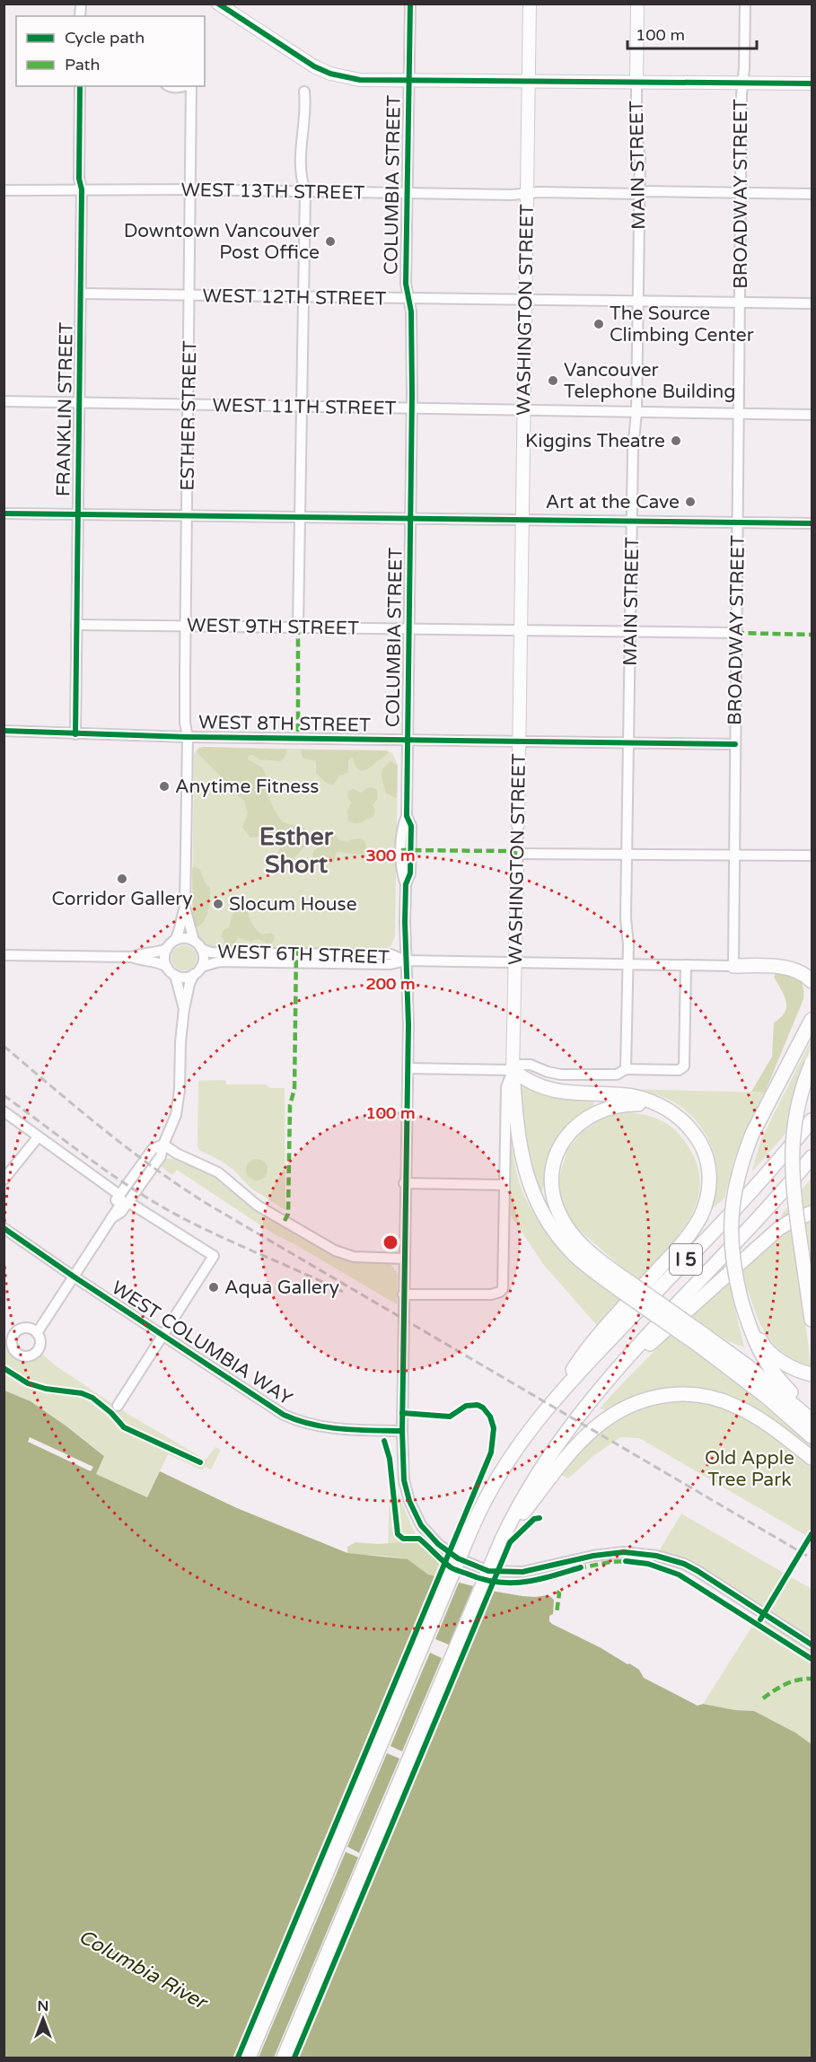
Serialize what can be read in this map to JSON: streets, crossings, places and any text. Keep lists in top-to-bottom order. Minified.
{"streets":{"highway":["I 5"],"main road":["MAIN STREET","WASHINGTON STREET"],"street":["COLUMBIA STREET","WEST 13TH STREET","BROADWAY STREET","WEST 12TH STREET","WEST 11TH STREET","FRANKLIN STREET","ESTHER STREET","WEST 9TH STREET","WEST 8TH STREET","WEST 6TH STREET","WEST COLUMBIA WAY"]},"crossings":[["MAIN STREET","WEST 13TH STREET"],["MAIN STREET","WEST 12TH STREET"],["MAIN STREET","WEST 11TH STREET"],["MAIN STREET","WEST 9TH STREET"],["MAIN STREET","WEST 8TH STREET"],["MAIN STREET","WEST 6TH STREET"],["COLUMBIA STREET","WEST 13TH STREET"],["COLUMBIA STREET","WEST 12TH STREET"],["COLUMBIA STREET","WASHINGTON STREET"],["COLUMBIA STREET","WEST 11TH STREET"],["COLUMBIA STREET","WEST 9TH STREET"],["COLUMBIA STREET","WEST 8TH STREET"],["COLUMBIA STREET","WEST 6TH STREET"],["COLUMBIA STREET","WEST COLUMBIA WAY"],["WEST 13TH STREET","BROADWAY STREET"],["WEST 13TH STREET","WASHINGTON STREET"],["WEST 13TH STREET","FRANKLIN STREET"],["WEST 13TH STREET","ESTHER STREET"],["BROADWAY STREET","WEST 12TH STREET"],["BROADWAY STREET","WEST 11TH STREET"],["BROADWAY STREET","WEST 9TH STREET"],["BROADWAY STREET","WEST 8TH STREET"],["BROADWAY STREET","WEST 6TH STREET"],["WEST 12TH STREET","WASHINGTON STREET"],["WEST 12TH STREET","FRANKLIN STREET"],["WEST 12TH STREET","ESTHER STREET"],["WASHINGTON STREET","WEST 11TH STREET"],["WASHINGTON STREET","WEST 9TH STREET"],["WASHINGTON STREET","WEST 8TH STREET"],["WASHINGTON STREET","WEST 6TH STREET"],["WEST 11TH STREET","FRANKLIN STREET"],["WEST 11TH STREET","ESTHER STREET"],["FRANKLIN STREET","WEST 9TH STREET"],["FRANKLIN STREET","WEST 8TH STREET"],["ESTHER STREET","WEST 9TH STREET"],["ESTHER STREET","WEST 8TH STREET"],["ESTHER STREET","WEST 6TH STREET"]],"districts":["Esther Short"],"water":["Columbia River"],"parks":["Old Apple Tree Park"],"places":["Downtown Vancouver Post Office","The Source Climbing Center","Vancouver Telephone Building","Kiggins Theatre","Art at the Cave","Anytime Fitness","Corridor Gallery","Slocum House","Aqua Gallery"],"legend":["Cycle path","Path"],"scale_bar":"100 m","north":"top","rings":["300 m","200 m","100 m"]}
